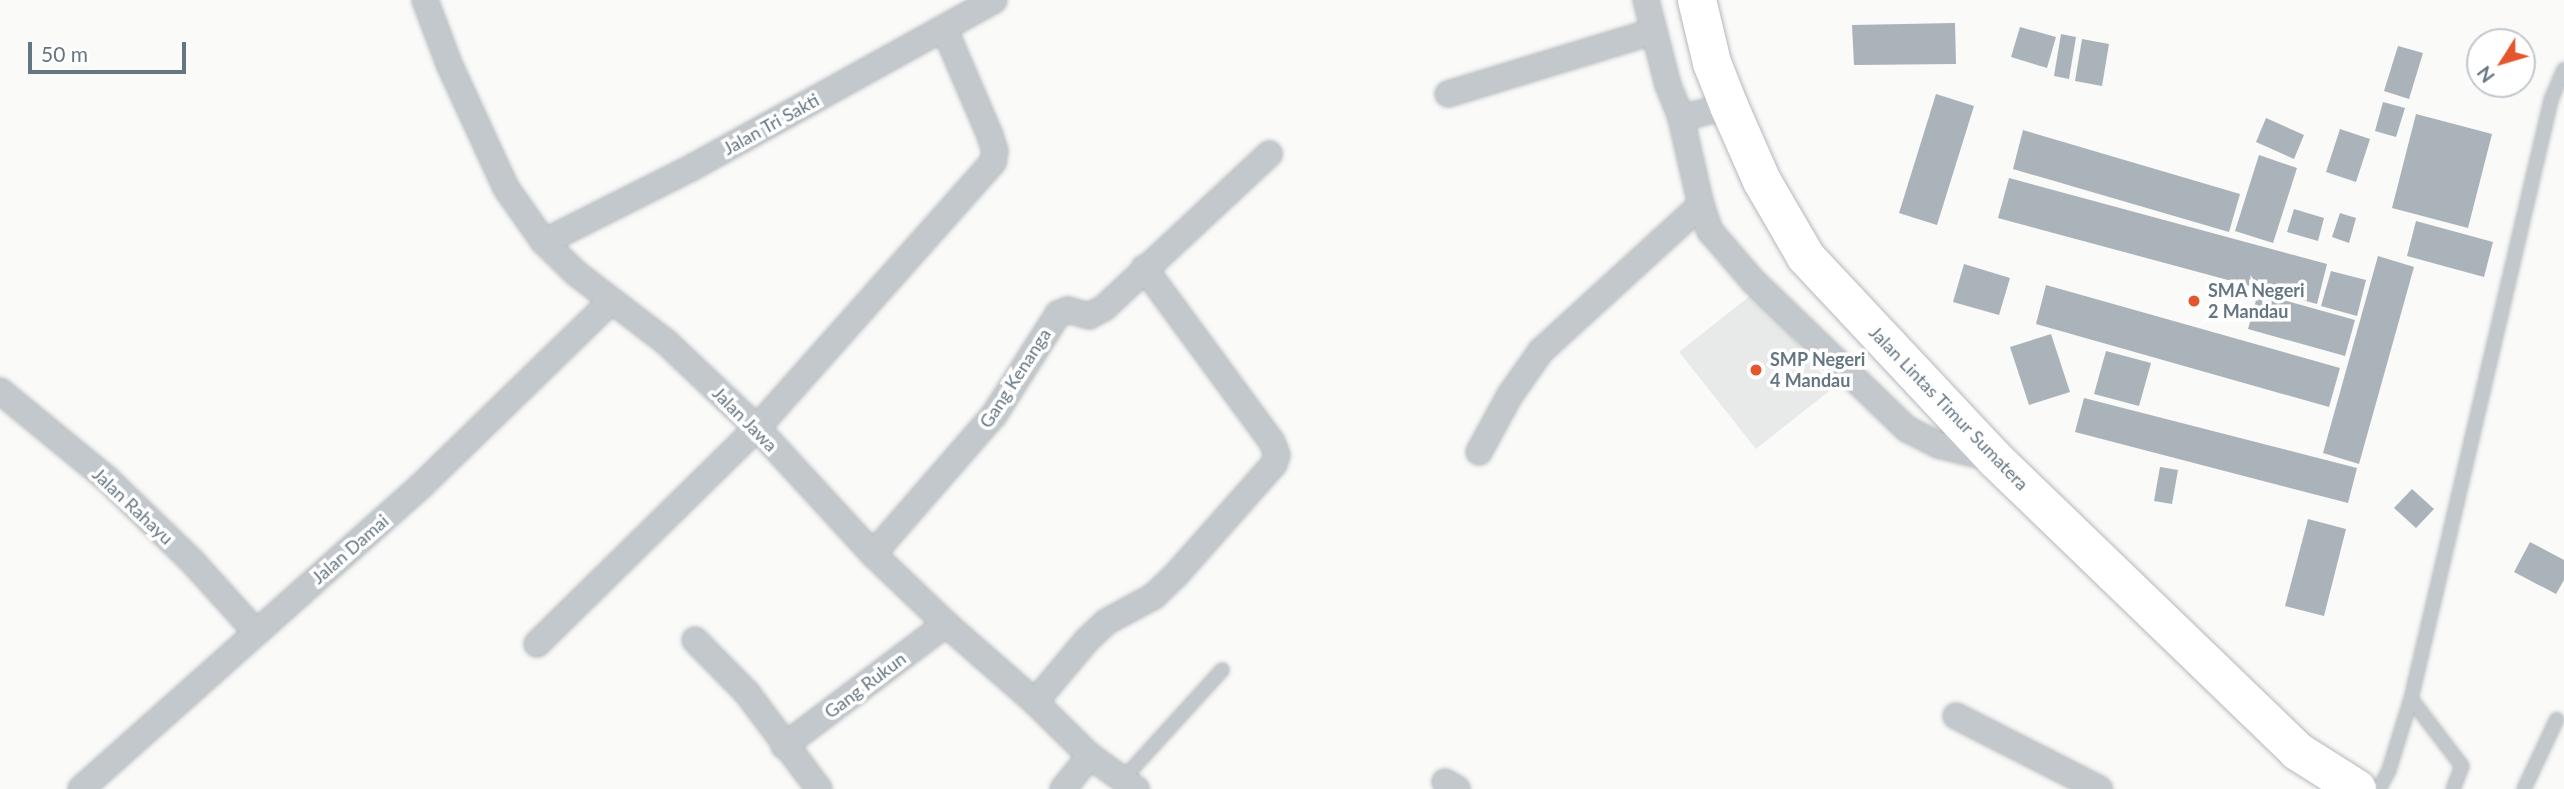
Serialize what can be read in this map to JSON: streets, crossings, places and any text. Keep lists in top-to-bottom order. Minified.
{"streets":{"highway":["Jalan Lintas Timur Sumatera"],"street":["Jalan Tri Sakti","Gang Kenanga","Jalan Jawa","Jalan Rahayu","Jalan Damai","Gang Rukun"]},"crossings":[["Jalan Tri Sakti","Jalan Jawa"],["Gang Kenanga","Jalan Jawa"],["Jalan Jawa","Jalan Damai"],["Jalan Jawa","Gang Rukun"],["Jalan Rahayu","Jalan Damai"]],"places":["SMA Negeri 2 Mandau","SMP Negeri 4 Mandau"],"scale_bar":"50 m","north":"bottom left"}
